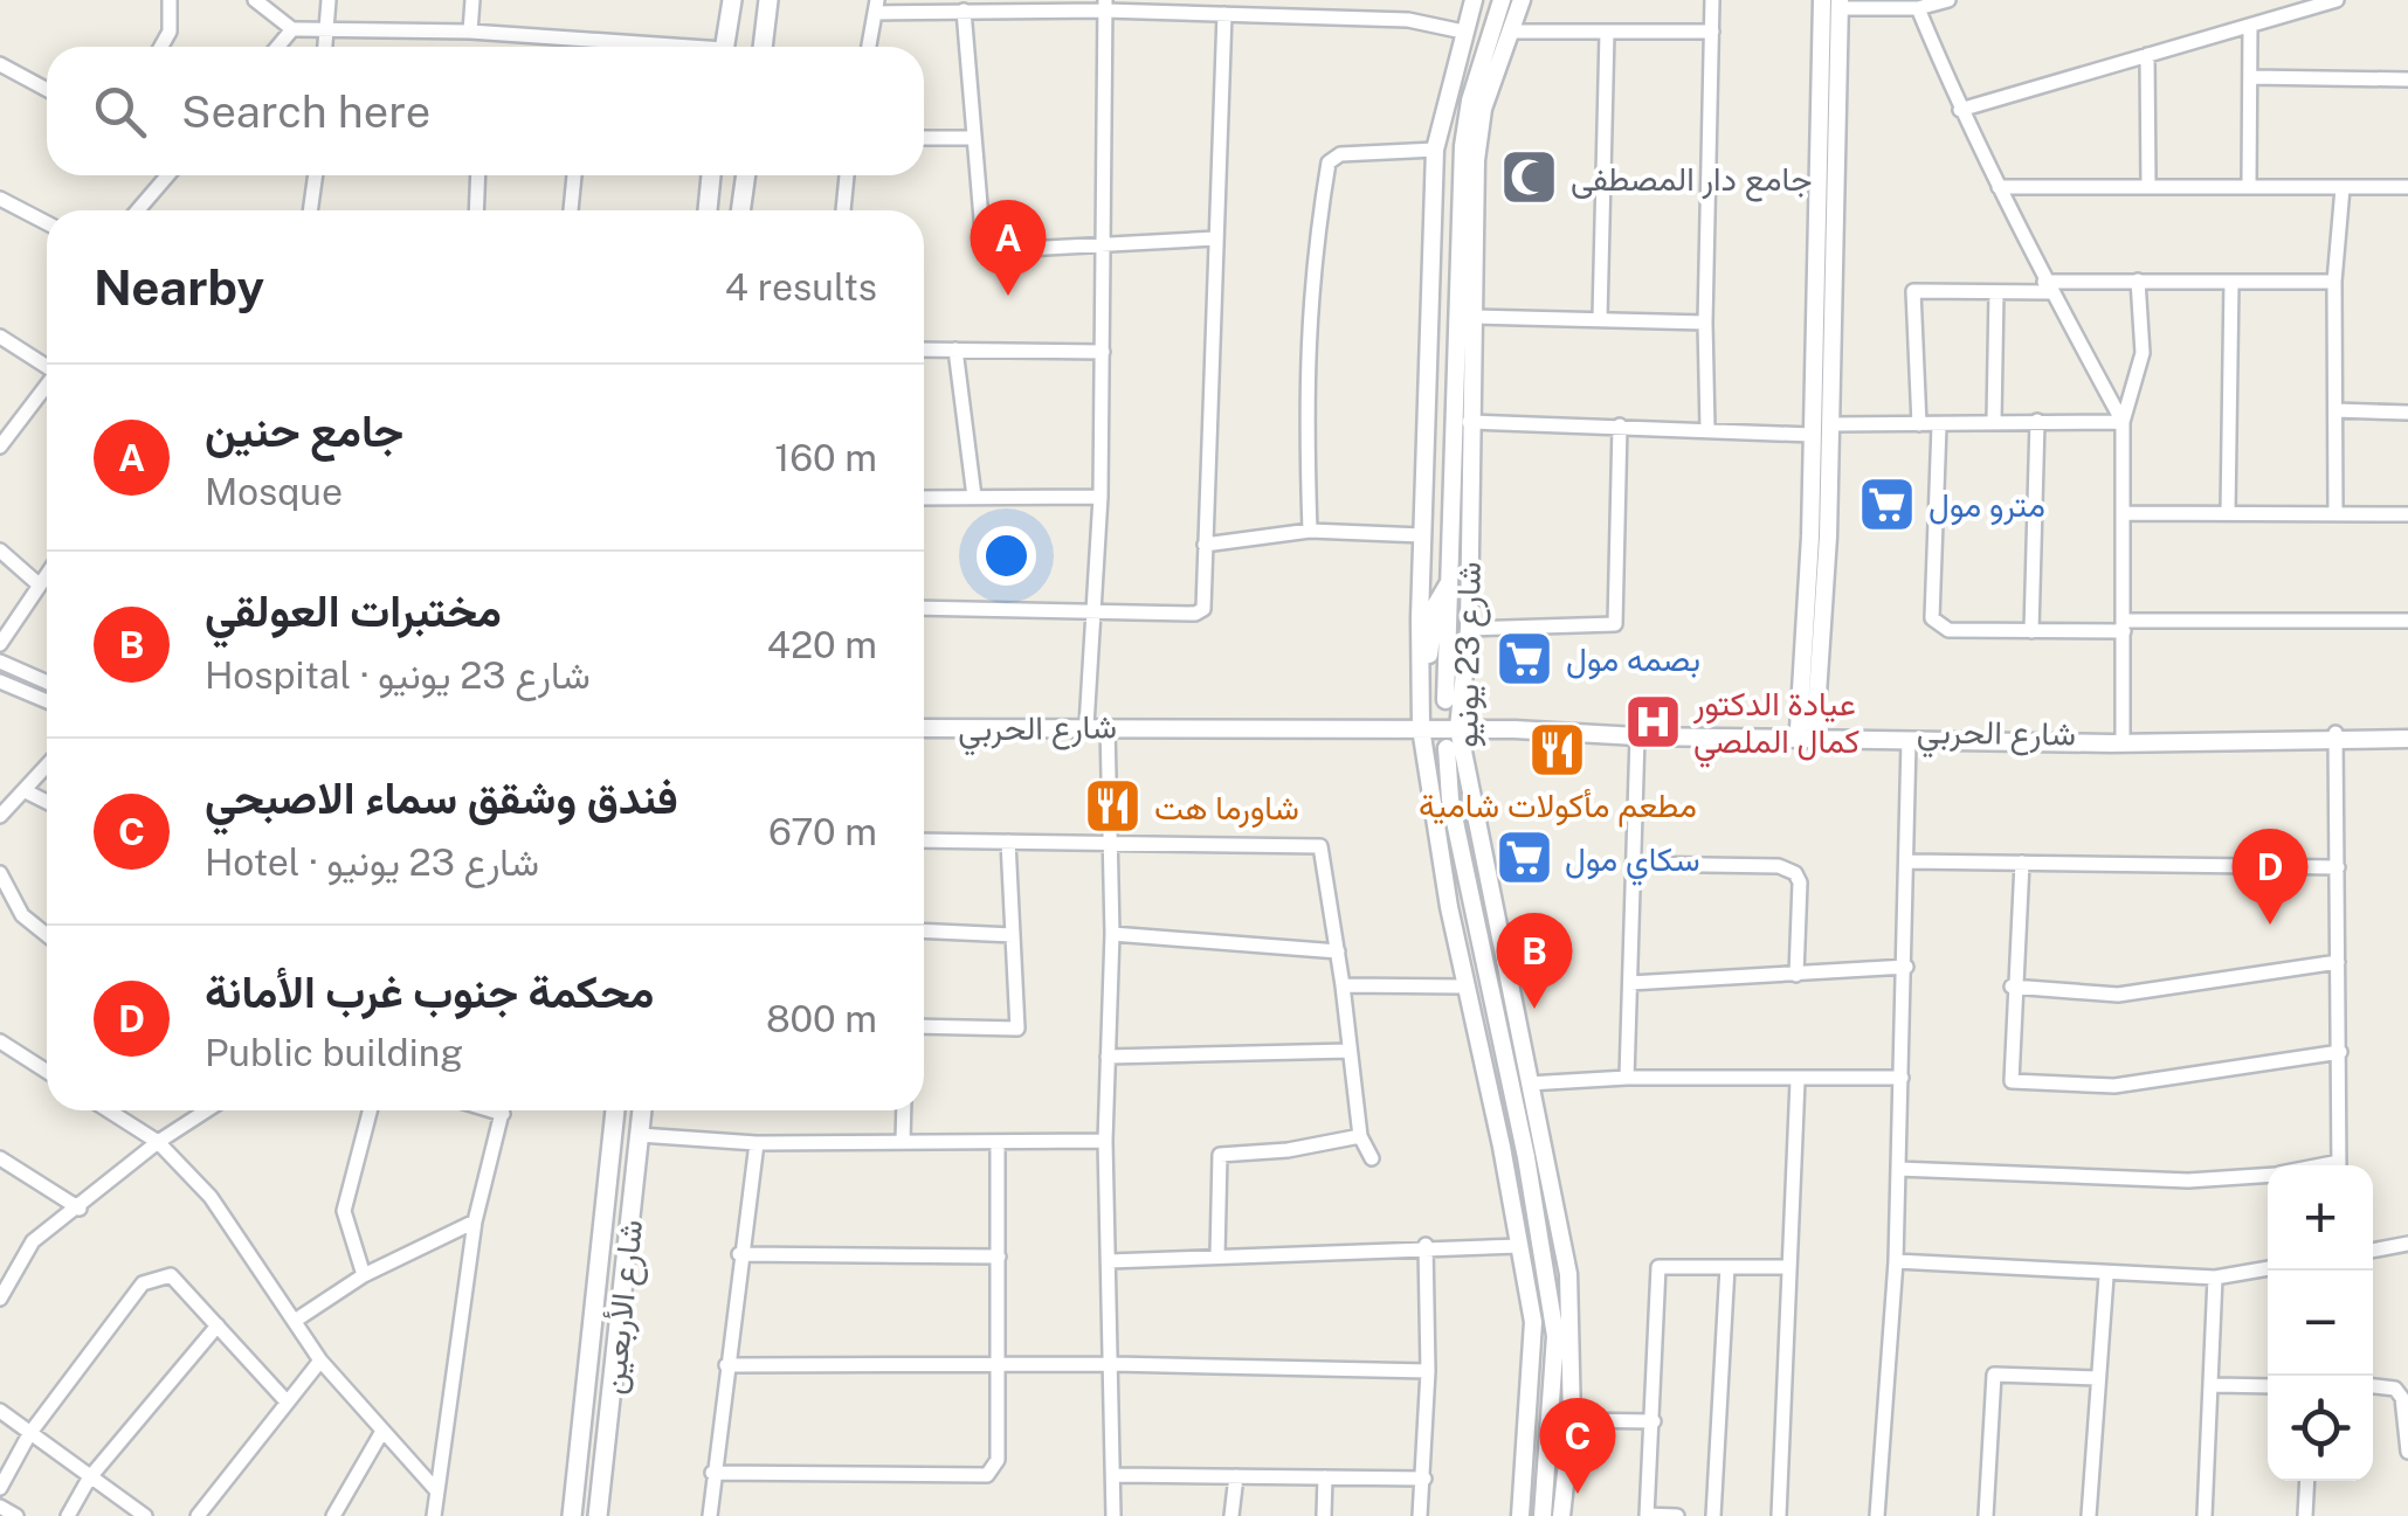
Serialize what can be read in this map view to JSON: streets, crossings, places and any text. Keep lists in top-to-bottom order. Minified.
{"streets":{"main road":["شارع الأربعين"],"street":["شارع 23 يونيو","شارع الحربي"]},"crossings":[["شارع 23 يونيو","شارع الحربي"]],"places":{"mosque":["جامع دار المصطفى"],"supermarket":["مترو مول","بصمه مول","سكاي مول"],"hospital":["عيادة الدكتور كمال الملصي"],"restaurant":["مطعم مأكولات شامية","شاورما هت"]},"page":{"search":"Search here","pins":["A","D","B","C"],"heading":["Nearby","4 results"],"list":[{"mark":"A","name":"جامع حنين","note":"Mosque","value":"160 m"},{"mark":"B","name":"مختبرات العولقي","note":"Hospital · شارع 23 يونيو","value":"420 m"},{"mark":"C","name":"فندق وشقق سماء الاصبحي","note":"Hotel · شارع 23 يونيو","value":"670 m"},{"mark":"D","name":"محكمة جنوب غرب الأمانة","note":"Public building","value":"800 m"}],"map_buttons":["+","−"]}}
